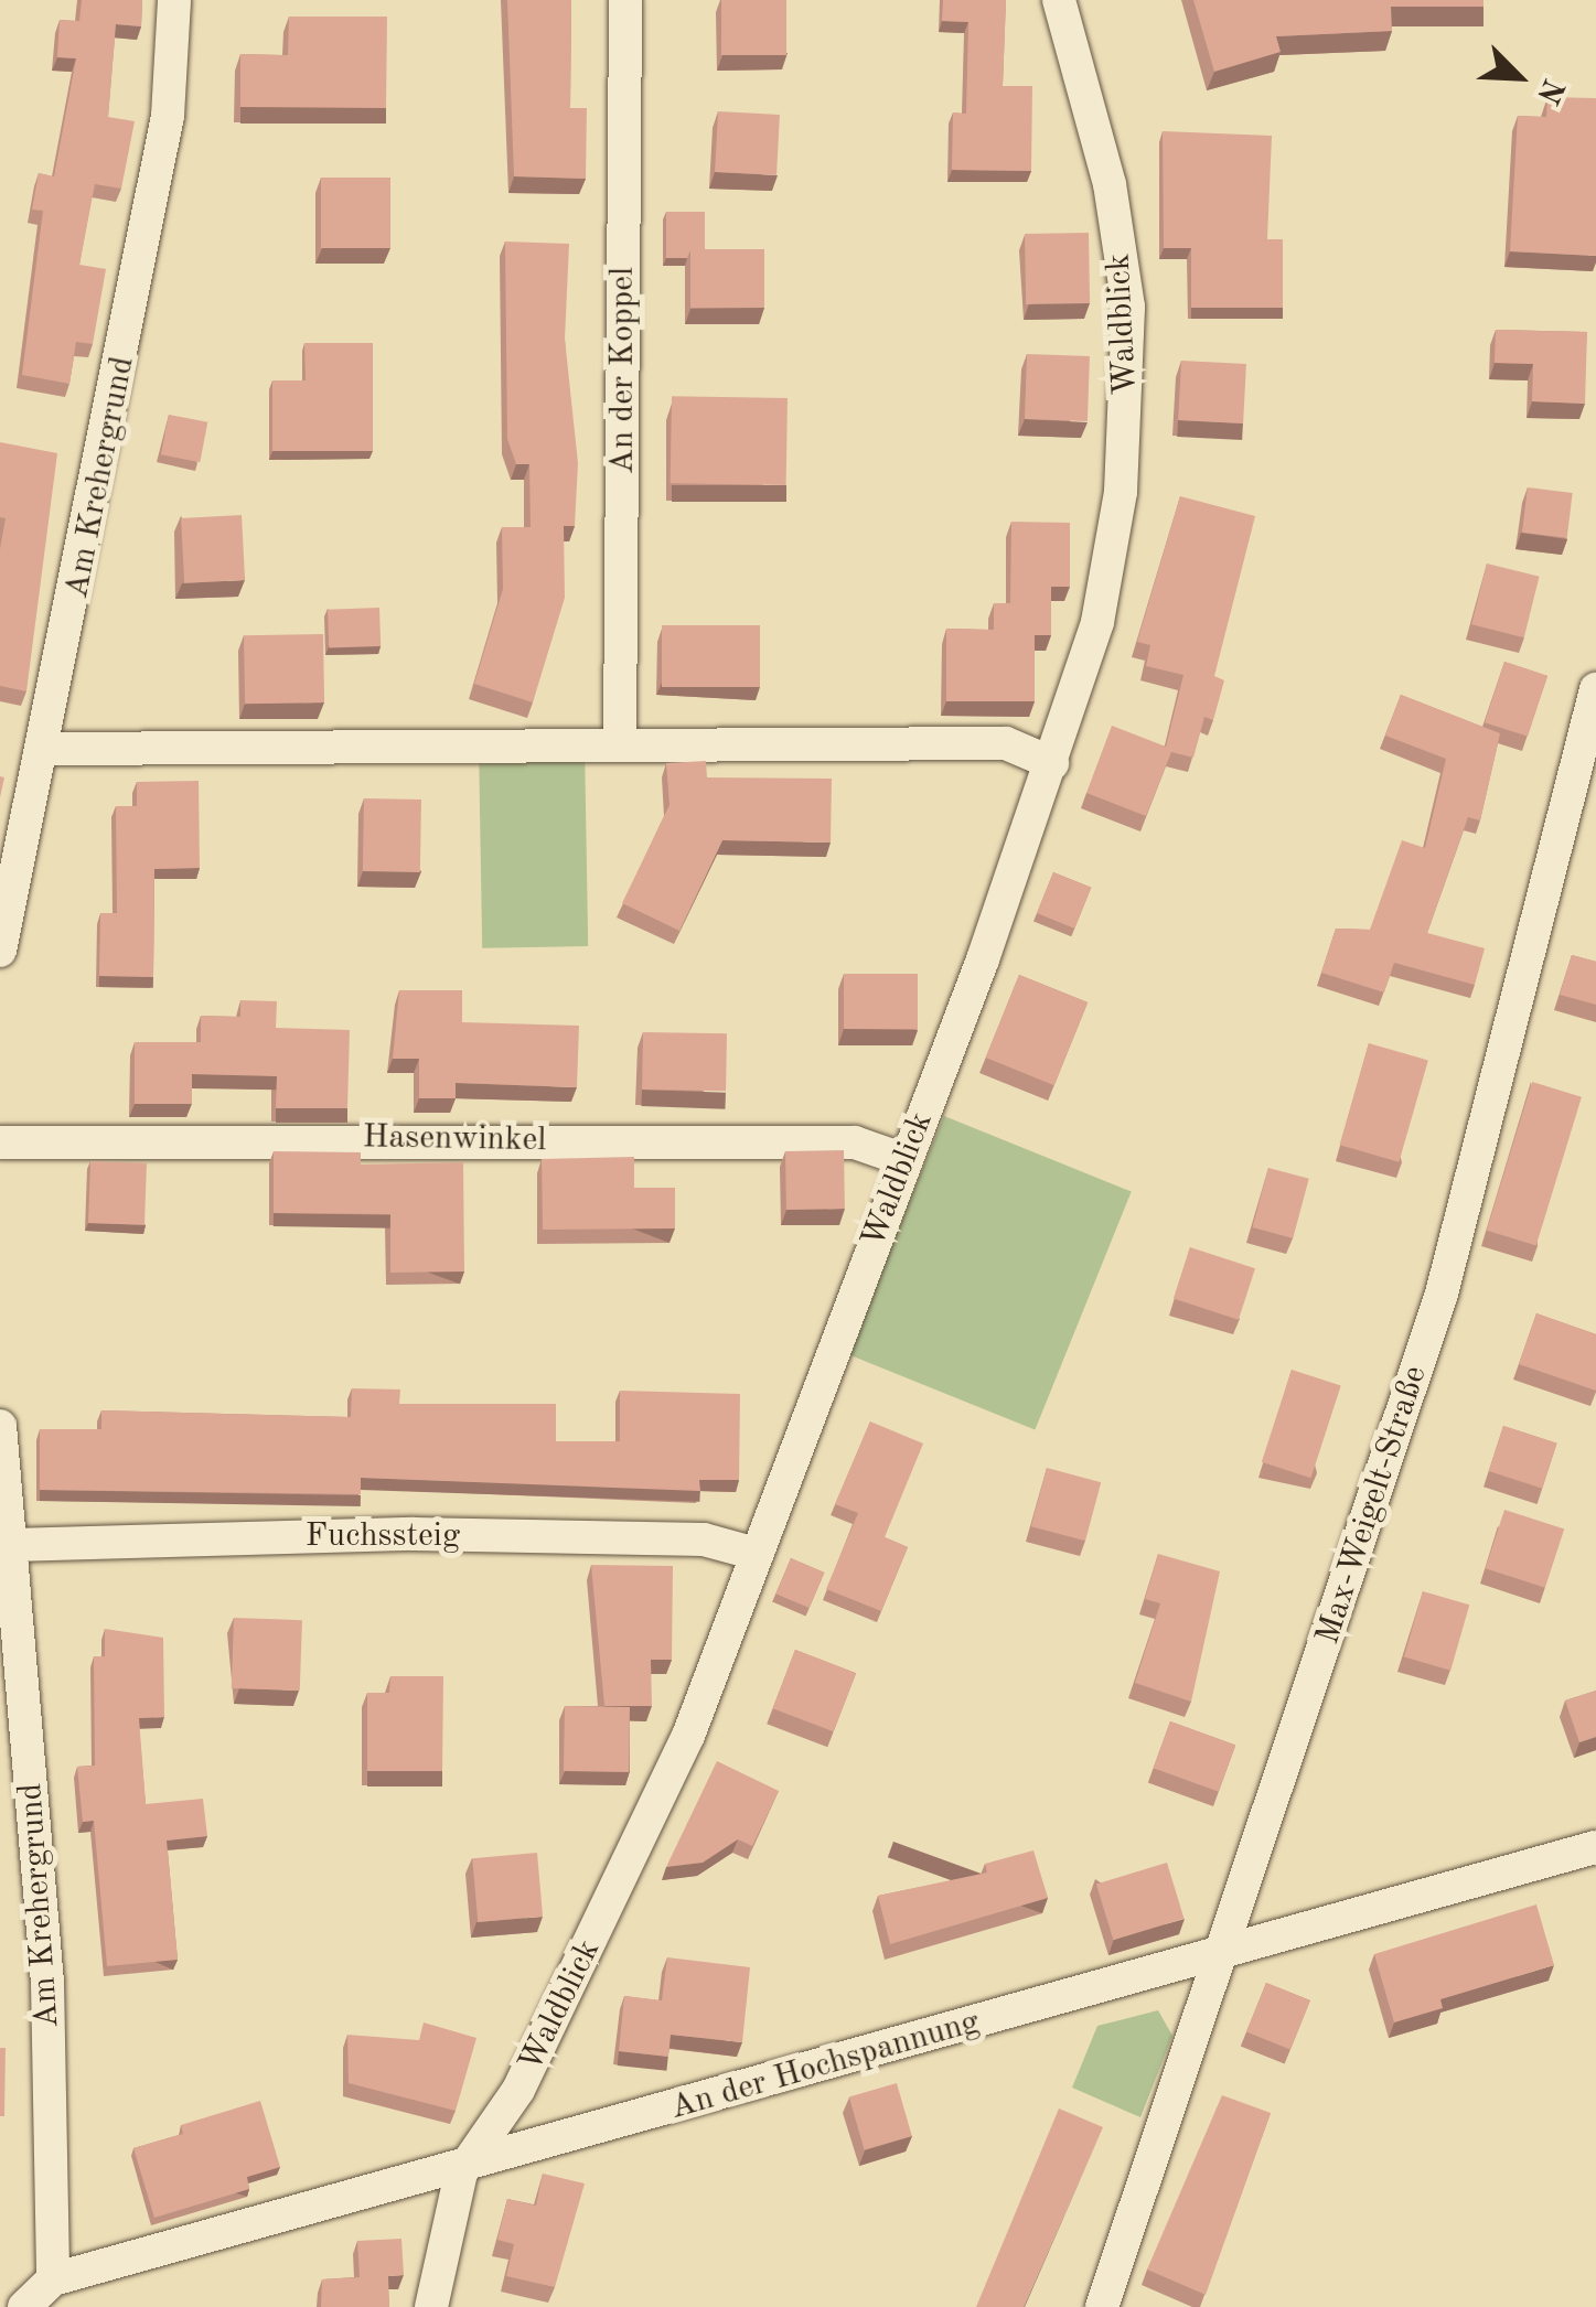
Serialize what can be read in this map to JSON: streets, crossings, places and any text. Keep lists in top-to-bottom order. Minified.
{"streets":{"street":["Waldblick","An der Koppel","Am Krehergrund","Hasenwinkel","Max-Weigelt-Straße","Fuchssteig","An der Hochspannung"]},"crossings":[["Waldblick","Hasenwinkel"],["Waldblick","Fuchssteig"],["Waldblick","An der Hochspannung"],["Am Krehergrund","Fuchssteig"],["Am Krehergrund","An der Hochspannung"],["Max-Weigelt-Straße","An der Hochspannung"]],"north":"bottom right"}
